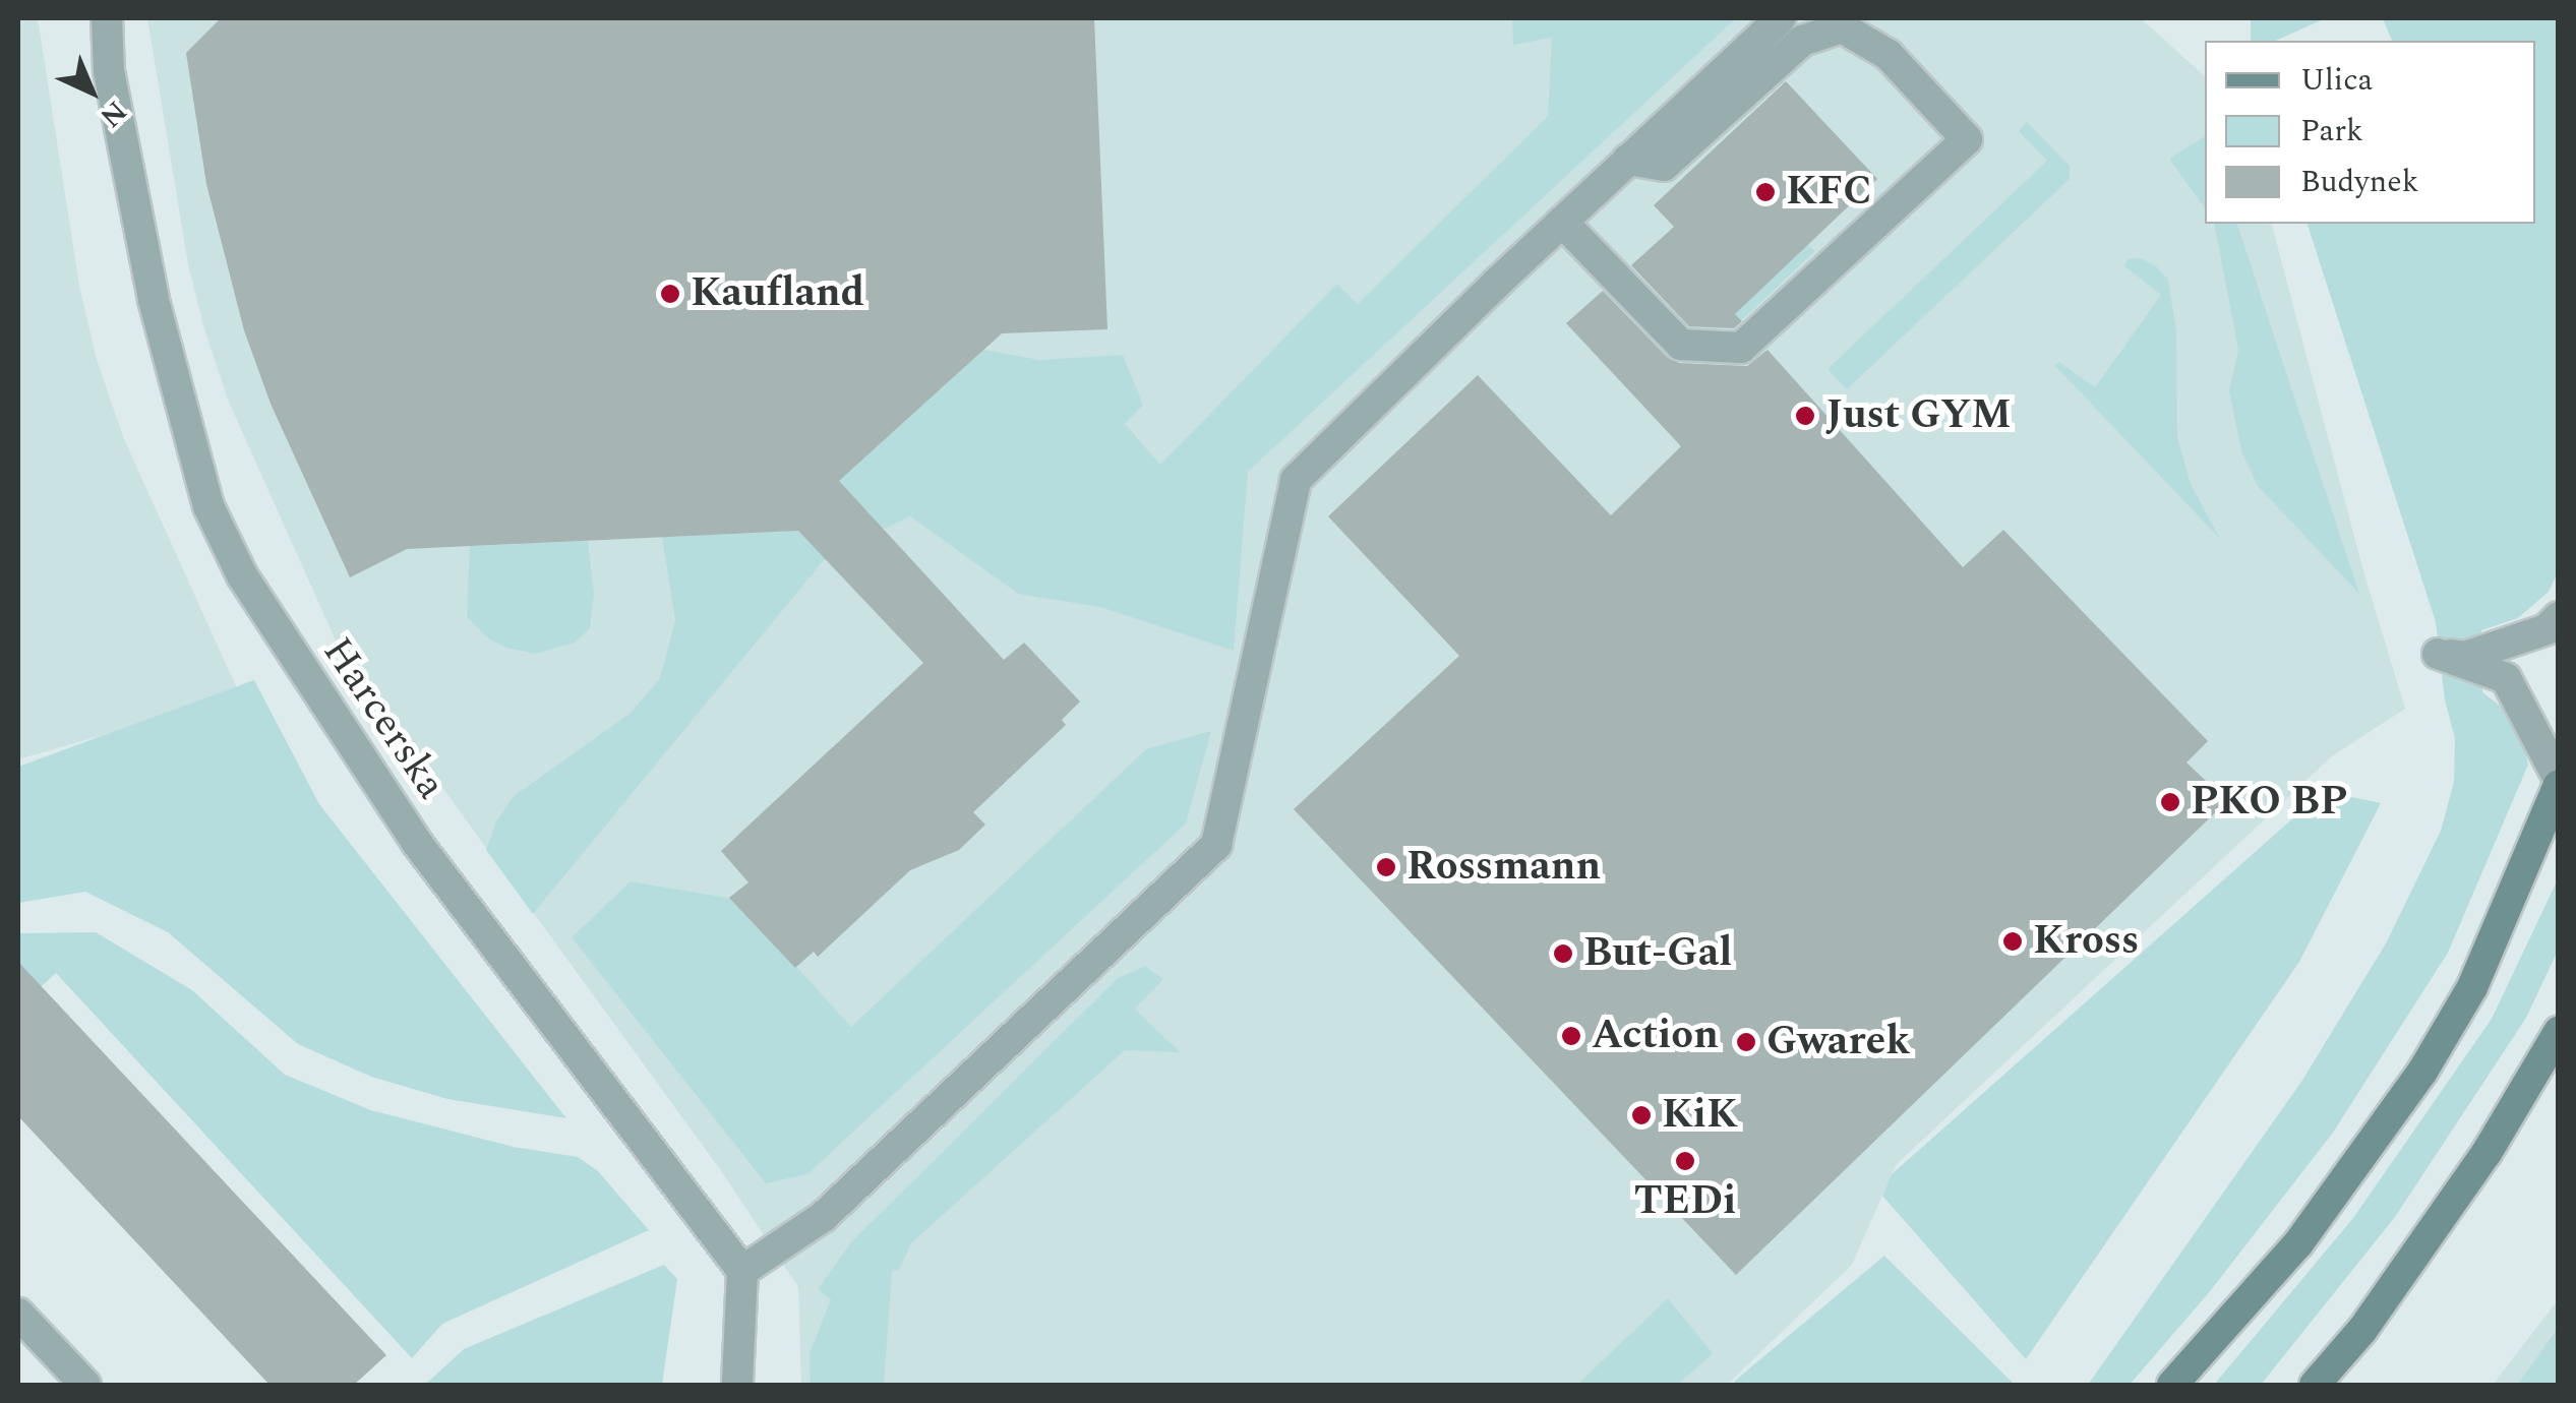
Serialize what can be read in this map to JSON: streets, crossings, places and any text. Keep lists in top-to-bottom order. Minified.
{"streets":{"street":["Harcerska"]},"places":["KFC","Kaufland","Just GYM","PKO BP","Rossmann","Kross","But-Gal","Action","Gwarek","KiK","TEDi"],"legend":["Ulica","Park","Budynek"],"north":"bottom right"}
